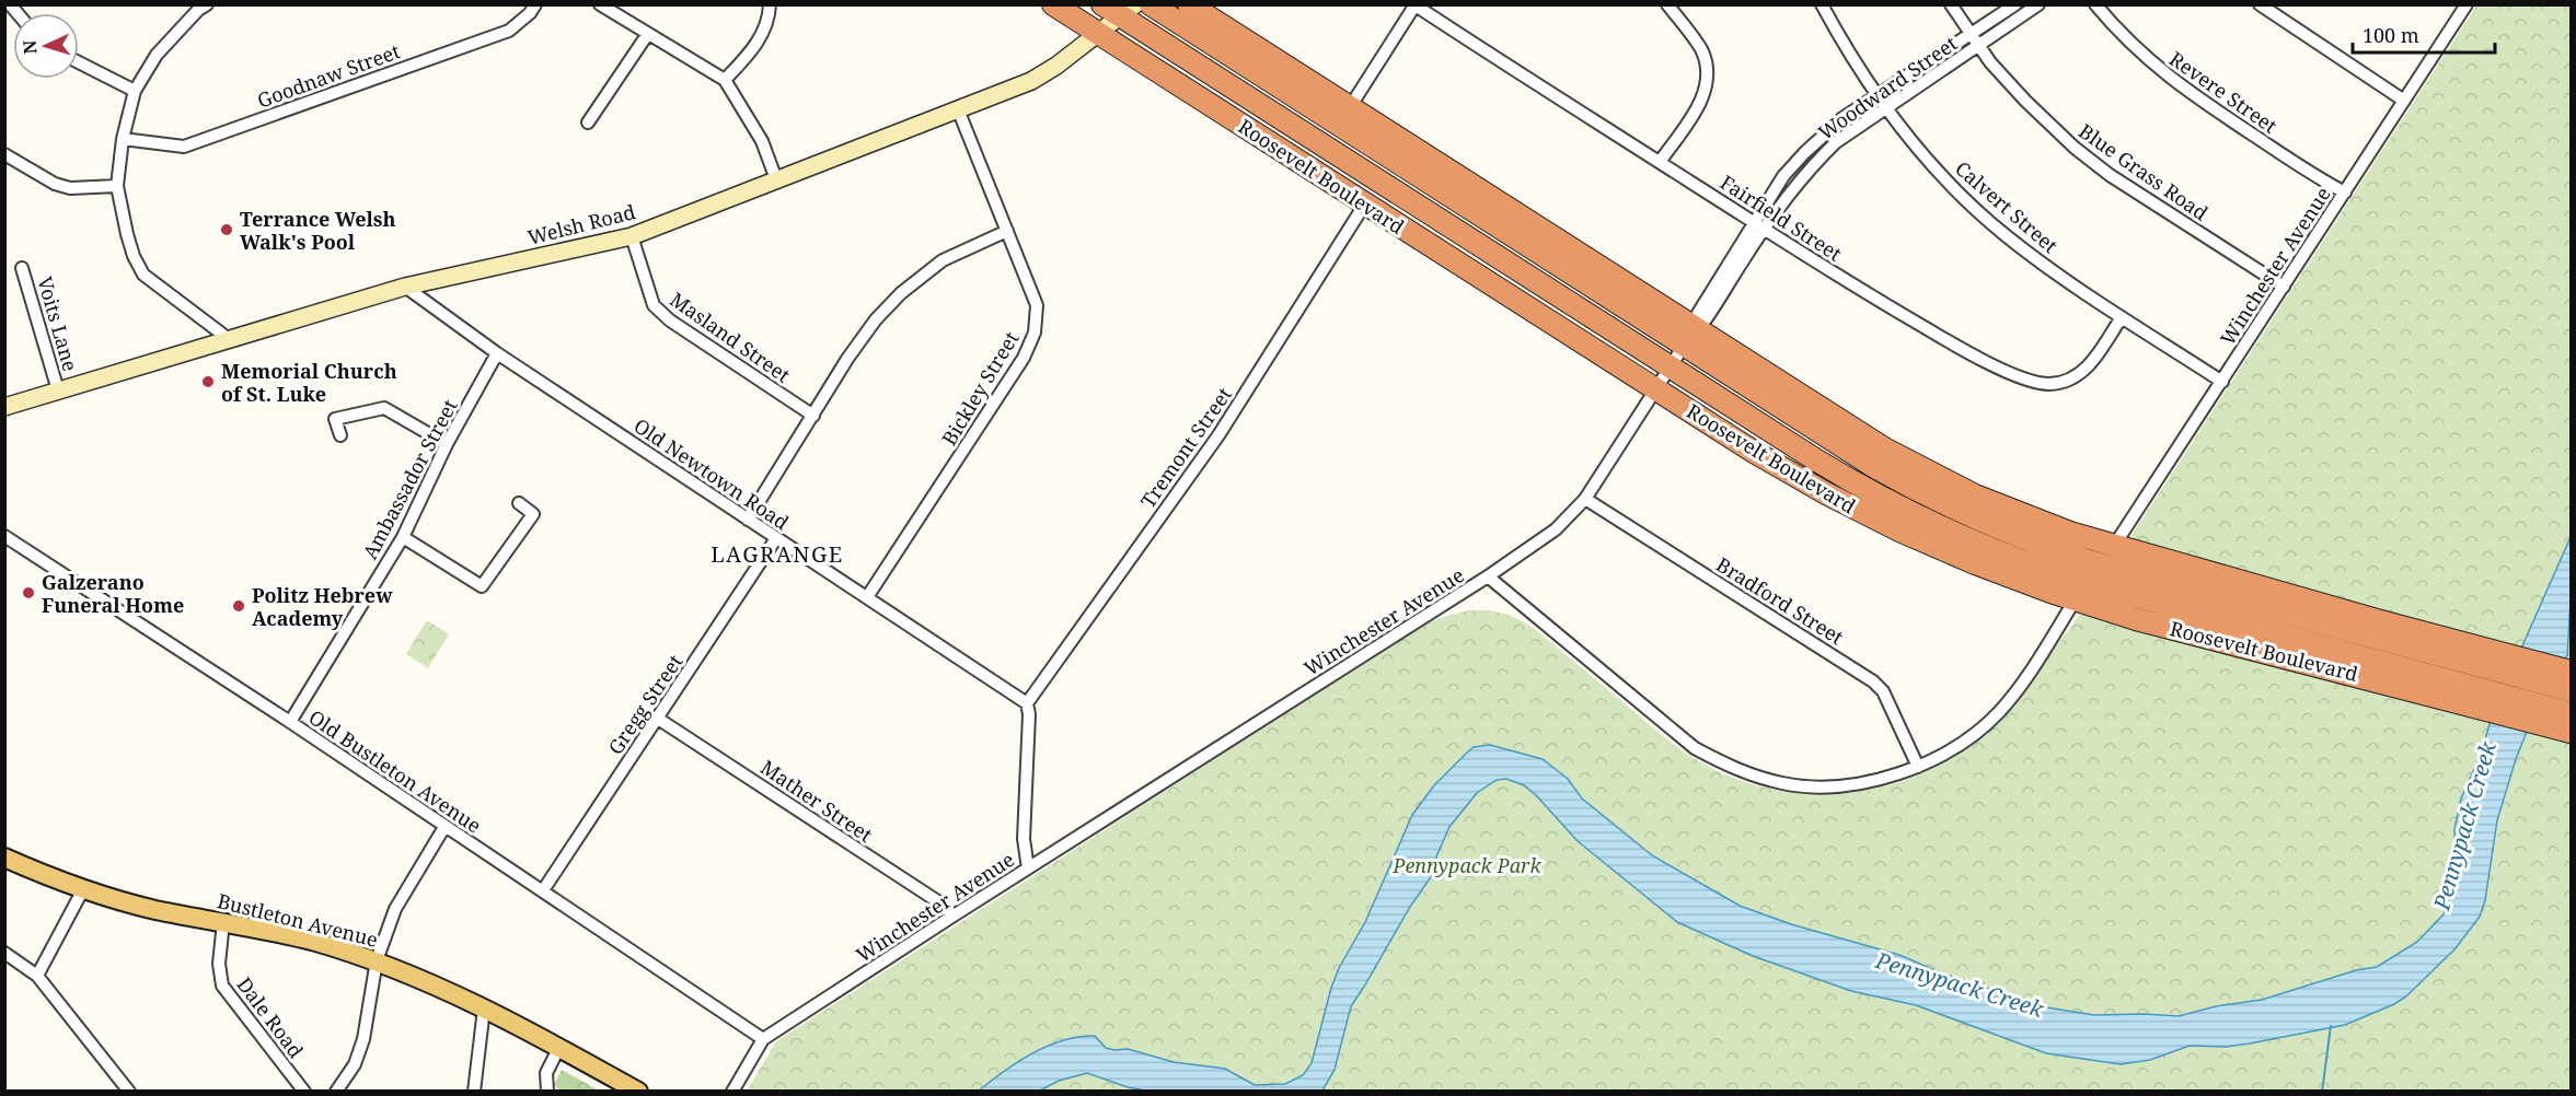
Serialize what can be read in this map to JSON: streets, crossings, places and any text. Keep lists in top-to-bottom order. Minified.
{"streets":{"highway":["Roosevelt Boulevard"],"main road":["Welsh Road","Bustleton Avenue"],"street":["Goodnaw Street","Woodward Street","Revere Street","Blue Grass Road","Calvert Street","Fairfield Street","Winchester Avenue","Voits Lane","Masland Street","Bickley Street","Tremont Street","Old Newtown Road","Ambassador Street","Bradford Street","Gregg Street","Old Bustleton Avenue","Mather Street","Dale Road"]},"crossings":[["Woodward Street","Blue Grass Road"],["Woodward Street","Roosevelt Boulevard"],["Woodward Street","Calvert Street"],["Woodward Street","Fairfield Street"],["Woodward Street","Winchester Avenue"],["Woodward Street","Bradford Street"],["Revere Street","Winchester Avenue"],["Blue Grass Road","Winchester Avenue"],["Roosevelt Boulevard","Welsh Road"],["Roosevelt Boulevard","Winchester Avenue"],["Roosevelt Boulevard","Tremont Street"],["Calvert Street","Fairfield Street"],["Calvert Street","Winchester Avenue"],["Welsh Road","Voits Lane"],["Welsh Road","Masland Street"],["Welsh Road","Bickley Street"],["Welsh Road","Old Newtown Road"],["Winchester Avenue","Bradford Street"],["Winchester Avenue","Old Bustleton Avenue"],["Winchester Avenue","Mather Street"],["Bickley Street","Old Newtown Road"],["Tremont Street","Old Newtown Road"],["Old Newtown Road","Ambassador Street"],["Old Newtown Road","Gregg Street"],["Ambassador Street","Old Bustleton Avenue"],["Gregg Street","Old Bustleton Avenue"],["Gregg Street","Mather Street"],["Bustleton Avenue","Dale Road"]],"districts":["LAGRANGE"],"water":["Pennypack Creek"],"parks":["Pennypack Park"],"places":["Terrance Welsh Walk's Pool","Memorial Church of St. Luke","Galzerano Funeral Home","Politz Hebrew Academy"],"scale_bar":"100 m","north":"left"}
